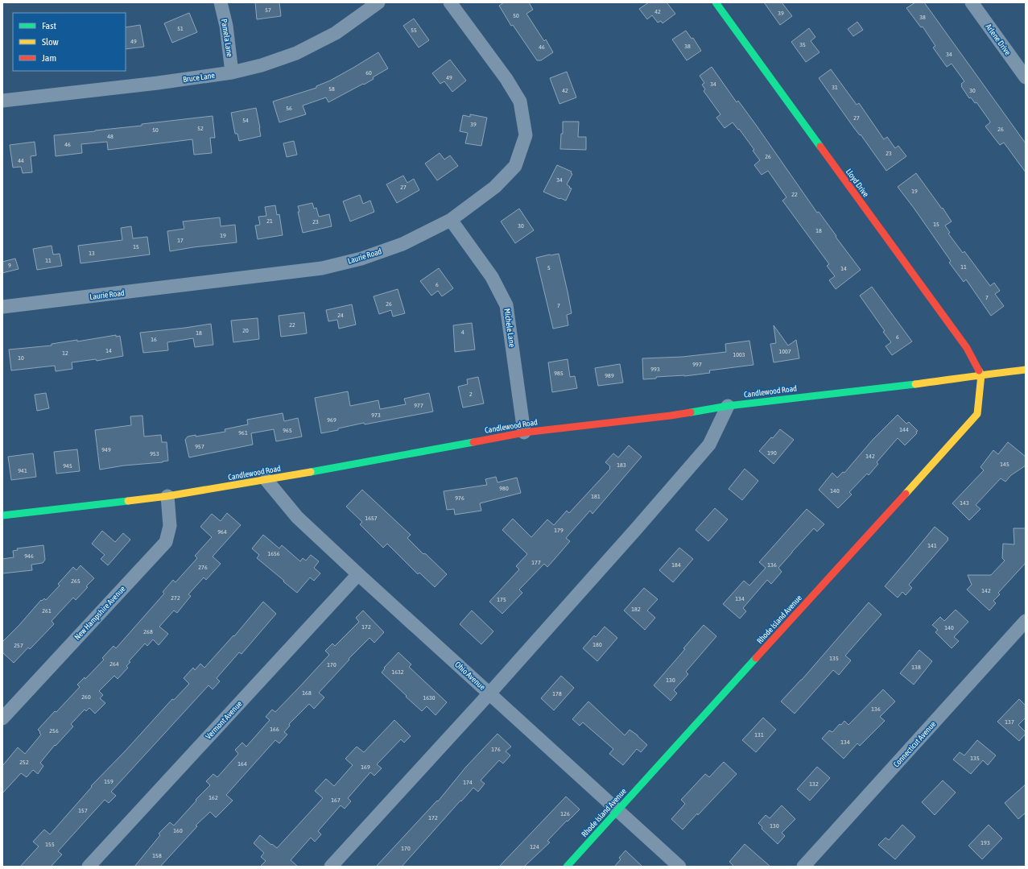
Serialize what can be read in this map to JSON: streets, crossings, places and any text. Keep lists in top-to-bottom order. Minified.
{"streets":{"street":["Pamela Lane","Arlene Drive","Bruce Lane","Lloyd Drive","Laurie Road","Michele Lane","Candlewood Road","New Hampshire Avenue","Rhode Island Avenue","Ohio Avenue","Vermont Avenue","Connecticut Avenue"]},"crossings":[["Pamela Lane","Bruce Lane"],["Lloyd Drive","Candlewood Road"],["Lloyd Drive","Rhode Island Avenue"],["Laurie Road","Michele Lane"],["Michele Lane","Candlewood Road"],["Candlewood Road","New Hampshire Avenue"],["Candlewood Road","Rhode Island Avenue"],["Candlewood Road","Ohio Avenue"],["Rhode Island Avenue","Ohio Avenue"],["Ohio Avenue","Vermont Avenue"]],"house_numbers":["57","42","39","50","38","51","55","49","35","38","46","34","60","49","34","31","58","42","30","56","27","54","39","52","26","50","48","46","23","26","44","34","27","19","22","21","23","15","30","18","19","17","15","13","11","9","11","5","14","6","7","26","7","24","22","20","4","18","6","16","14","1007","12","1003","10","997","993","985","989","2","977","973","969","144","965","961","957","949","190","953","142","145","183","945","941","980","140","181","976","143","1657","179","964","141","1656","946","177","184","136","276","265","142","272","134","175","182","261","172","140","268","180","257","135","264","170","138","1632","130","168","178","260","1630","136","137","166","256","131","134","176","135","252","164","169","159","174","132","162","167","157","126","172","130","160","193","155","124","170","158"],"legend":["Fast","Slow","Jam"]}
